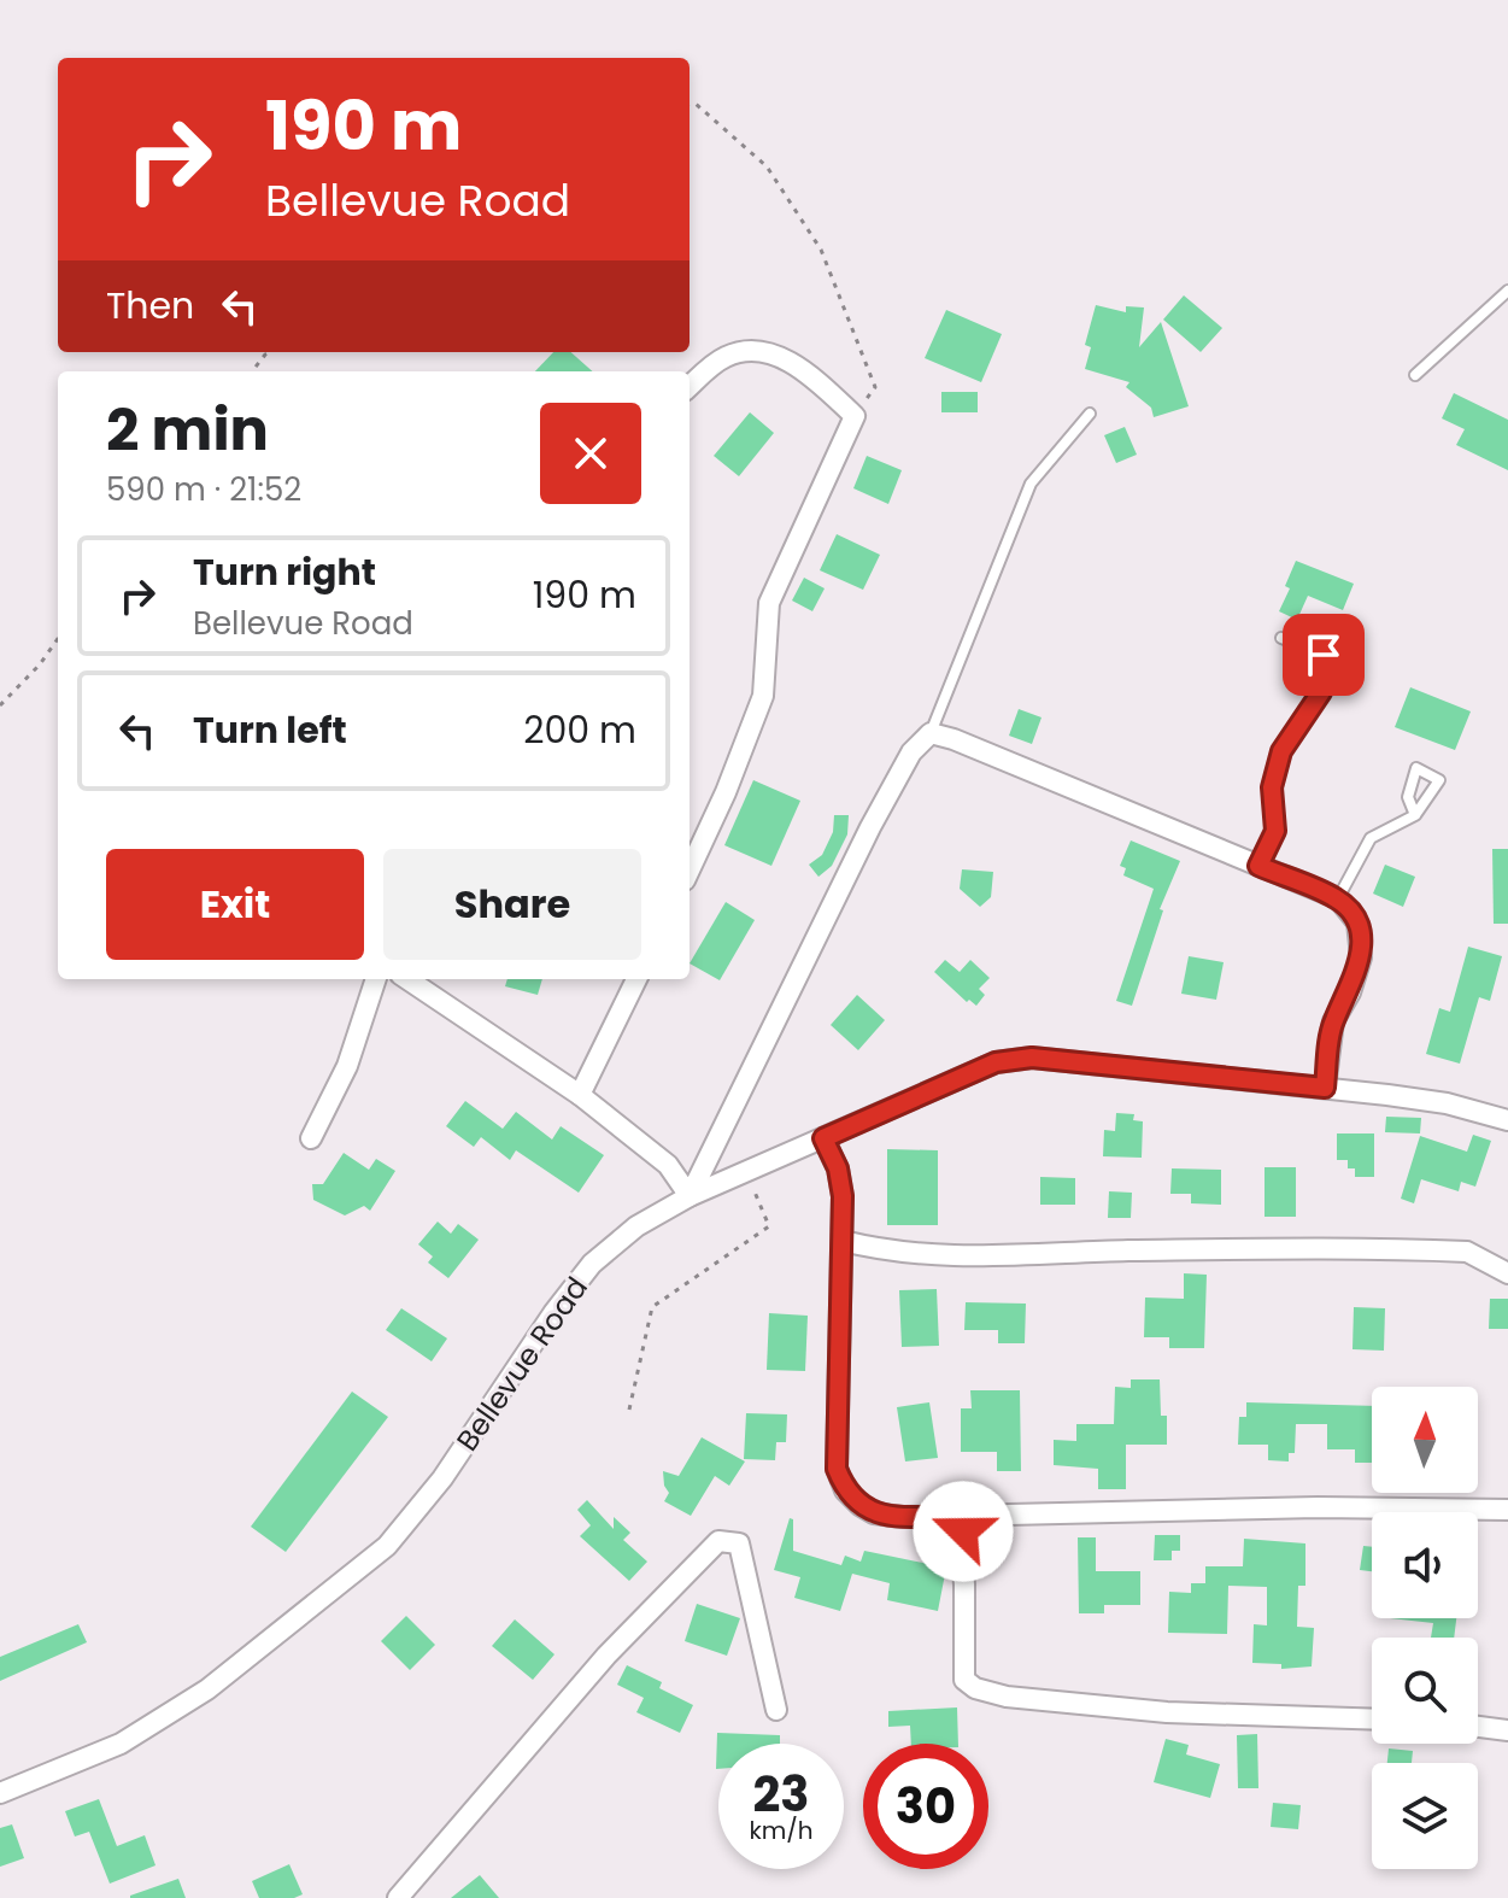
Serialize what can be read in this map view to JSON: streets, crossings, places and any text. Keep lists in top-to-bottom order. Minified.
{"streets":{"street":["Bellevue Road"]},"north":"top","page":{"turn":["190 m","Bellevue Road"],"then":"Then","heading":["2 min","590 m · 21:52"],"list":[{"name":"Turn right","note":"Bellevue Road","value":"190 m"},{"name":"Turn left","value":"200 m"}],"buttons":["Exit","Share"],"speed":"23 km/h","limit":"30"}}
